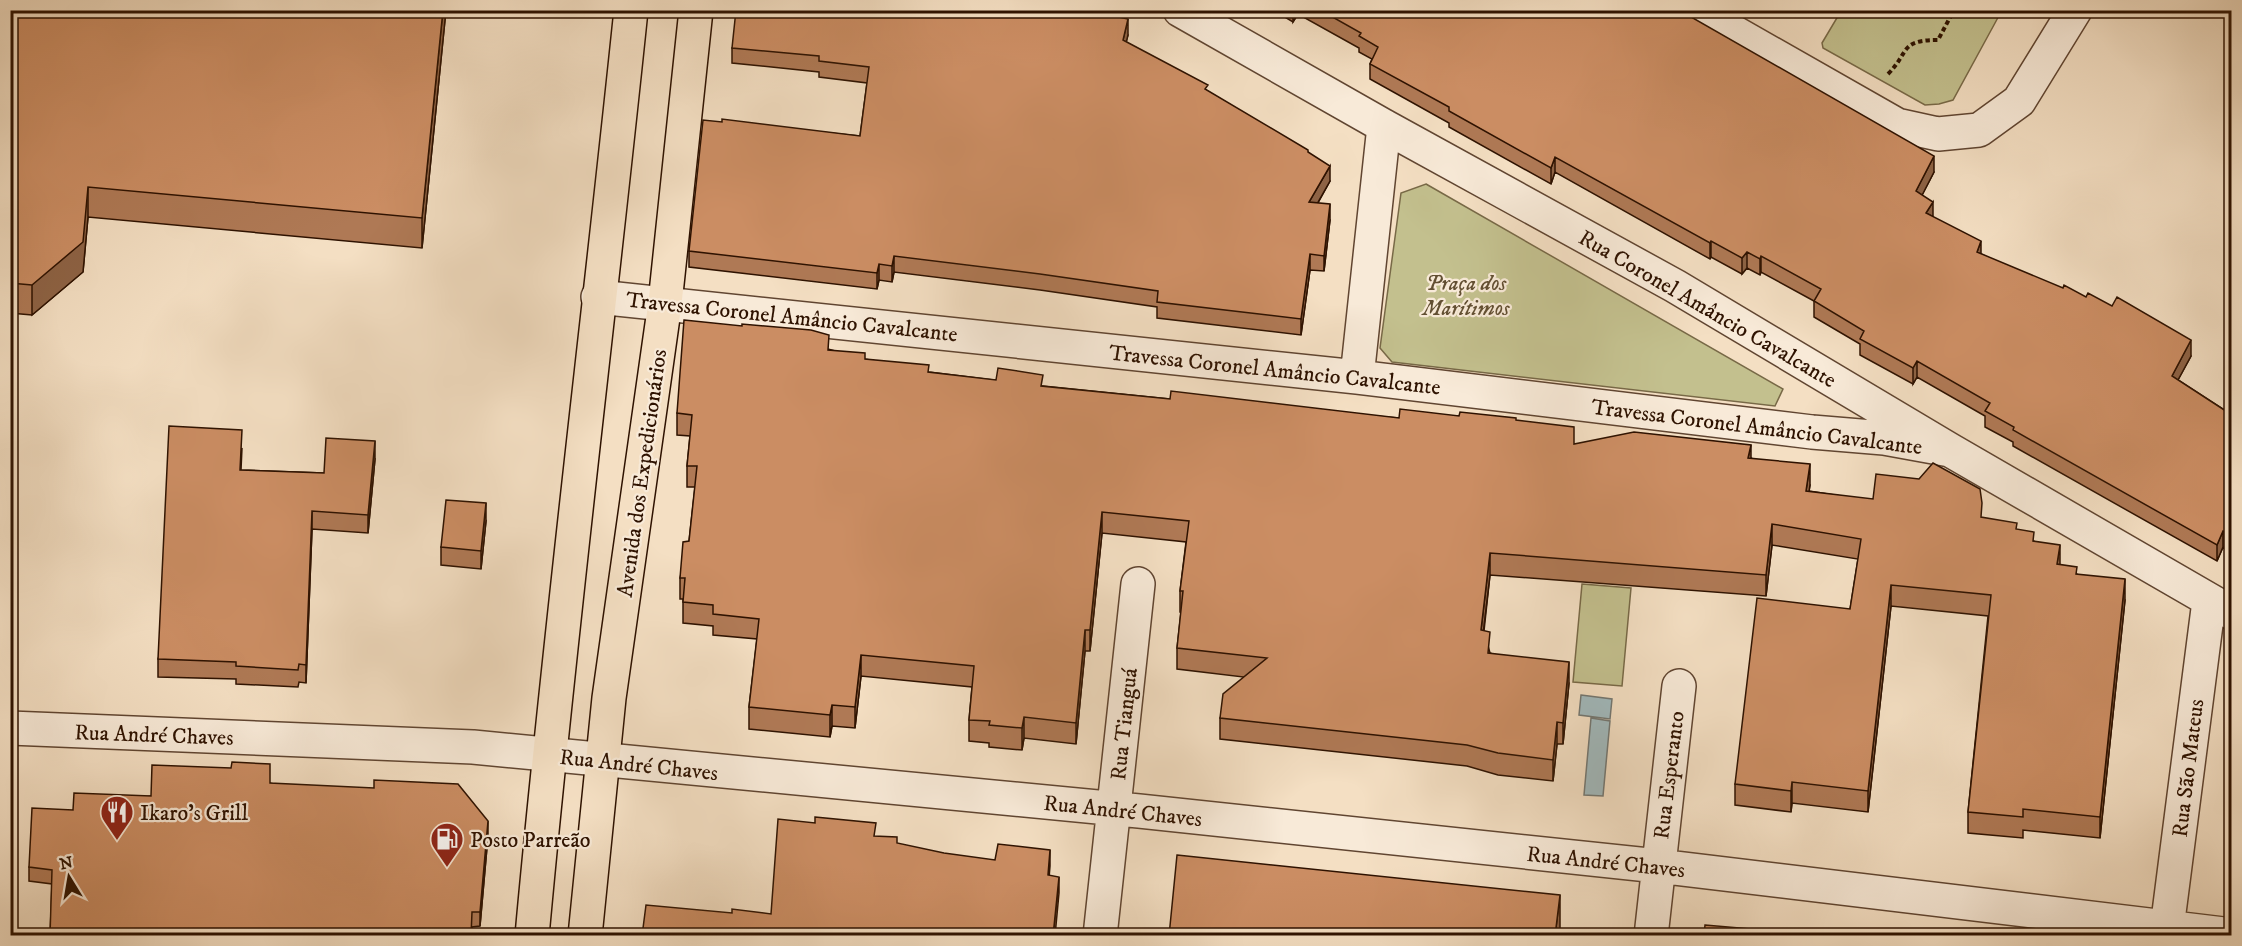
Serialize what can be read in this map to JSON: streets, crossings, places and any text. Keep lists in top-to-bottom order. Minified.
{"streets":{"main road":["Avenida dos Expedicionários"],"street":["Rua Coronel Amâncio Cavalcante","Travessa Coronel Amâncio Cavalcante","Rua Tianguá","Rua André Chaves","Rua São Mateus","Rua Esperanto"]},"crossings":[["Rua Coronel Amâncio Cavalcante","Travessa Coronel Amâncio Cavalcante"],["Rua Coronel Amâncio Cavalcante","Rua São Mateus"],["Travessa Coronel Amâncio Cavalcante","Avenida dos Expedicionários"],["Avenida dos Expedicionários","Rua André Chaves"],["Rua Tianguá","Rua André Chaves"],["Rua André Chaves","Rua São Mateus"],["Rua André Chaves","Rua Esperanto"]],"parks":["Praça dos Marítimos"],"places":{"restaurant":["Ikaro's Grill"],"fuel station":["Posto Parreão"]},"north":"top"}
